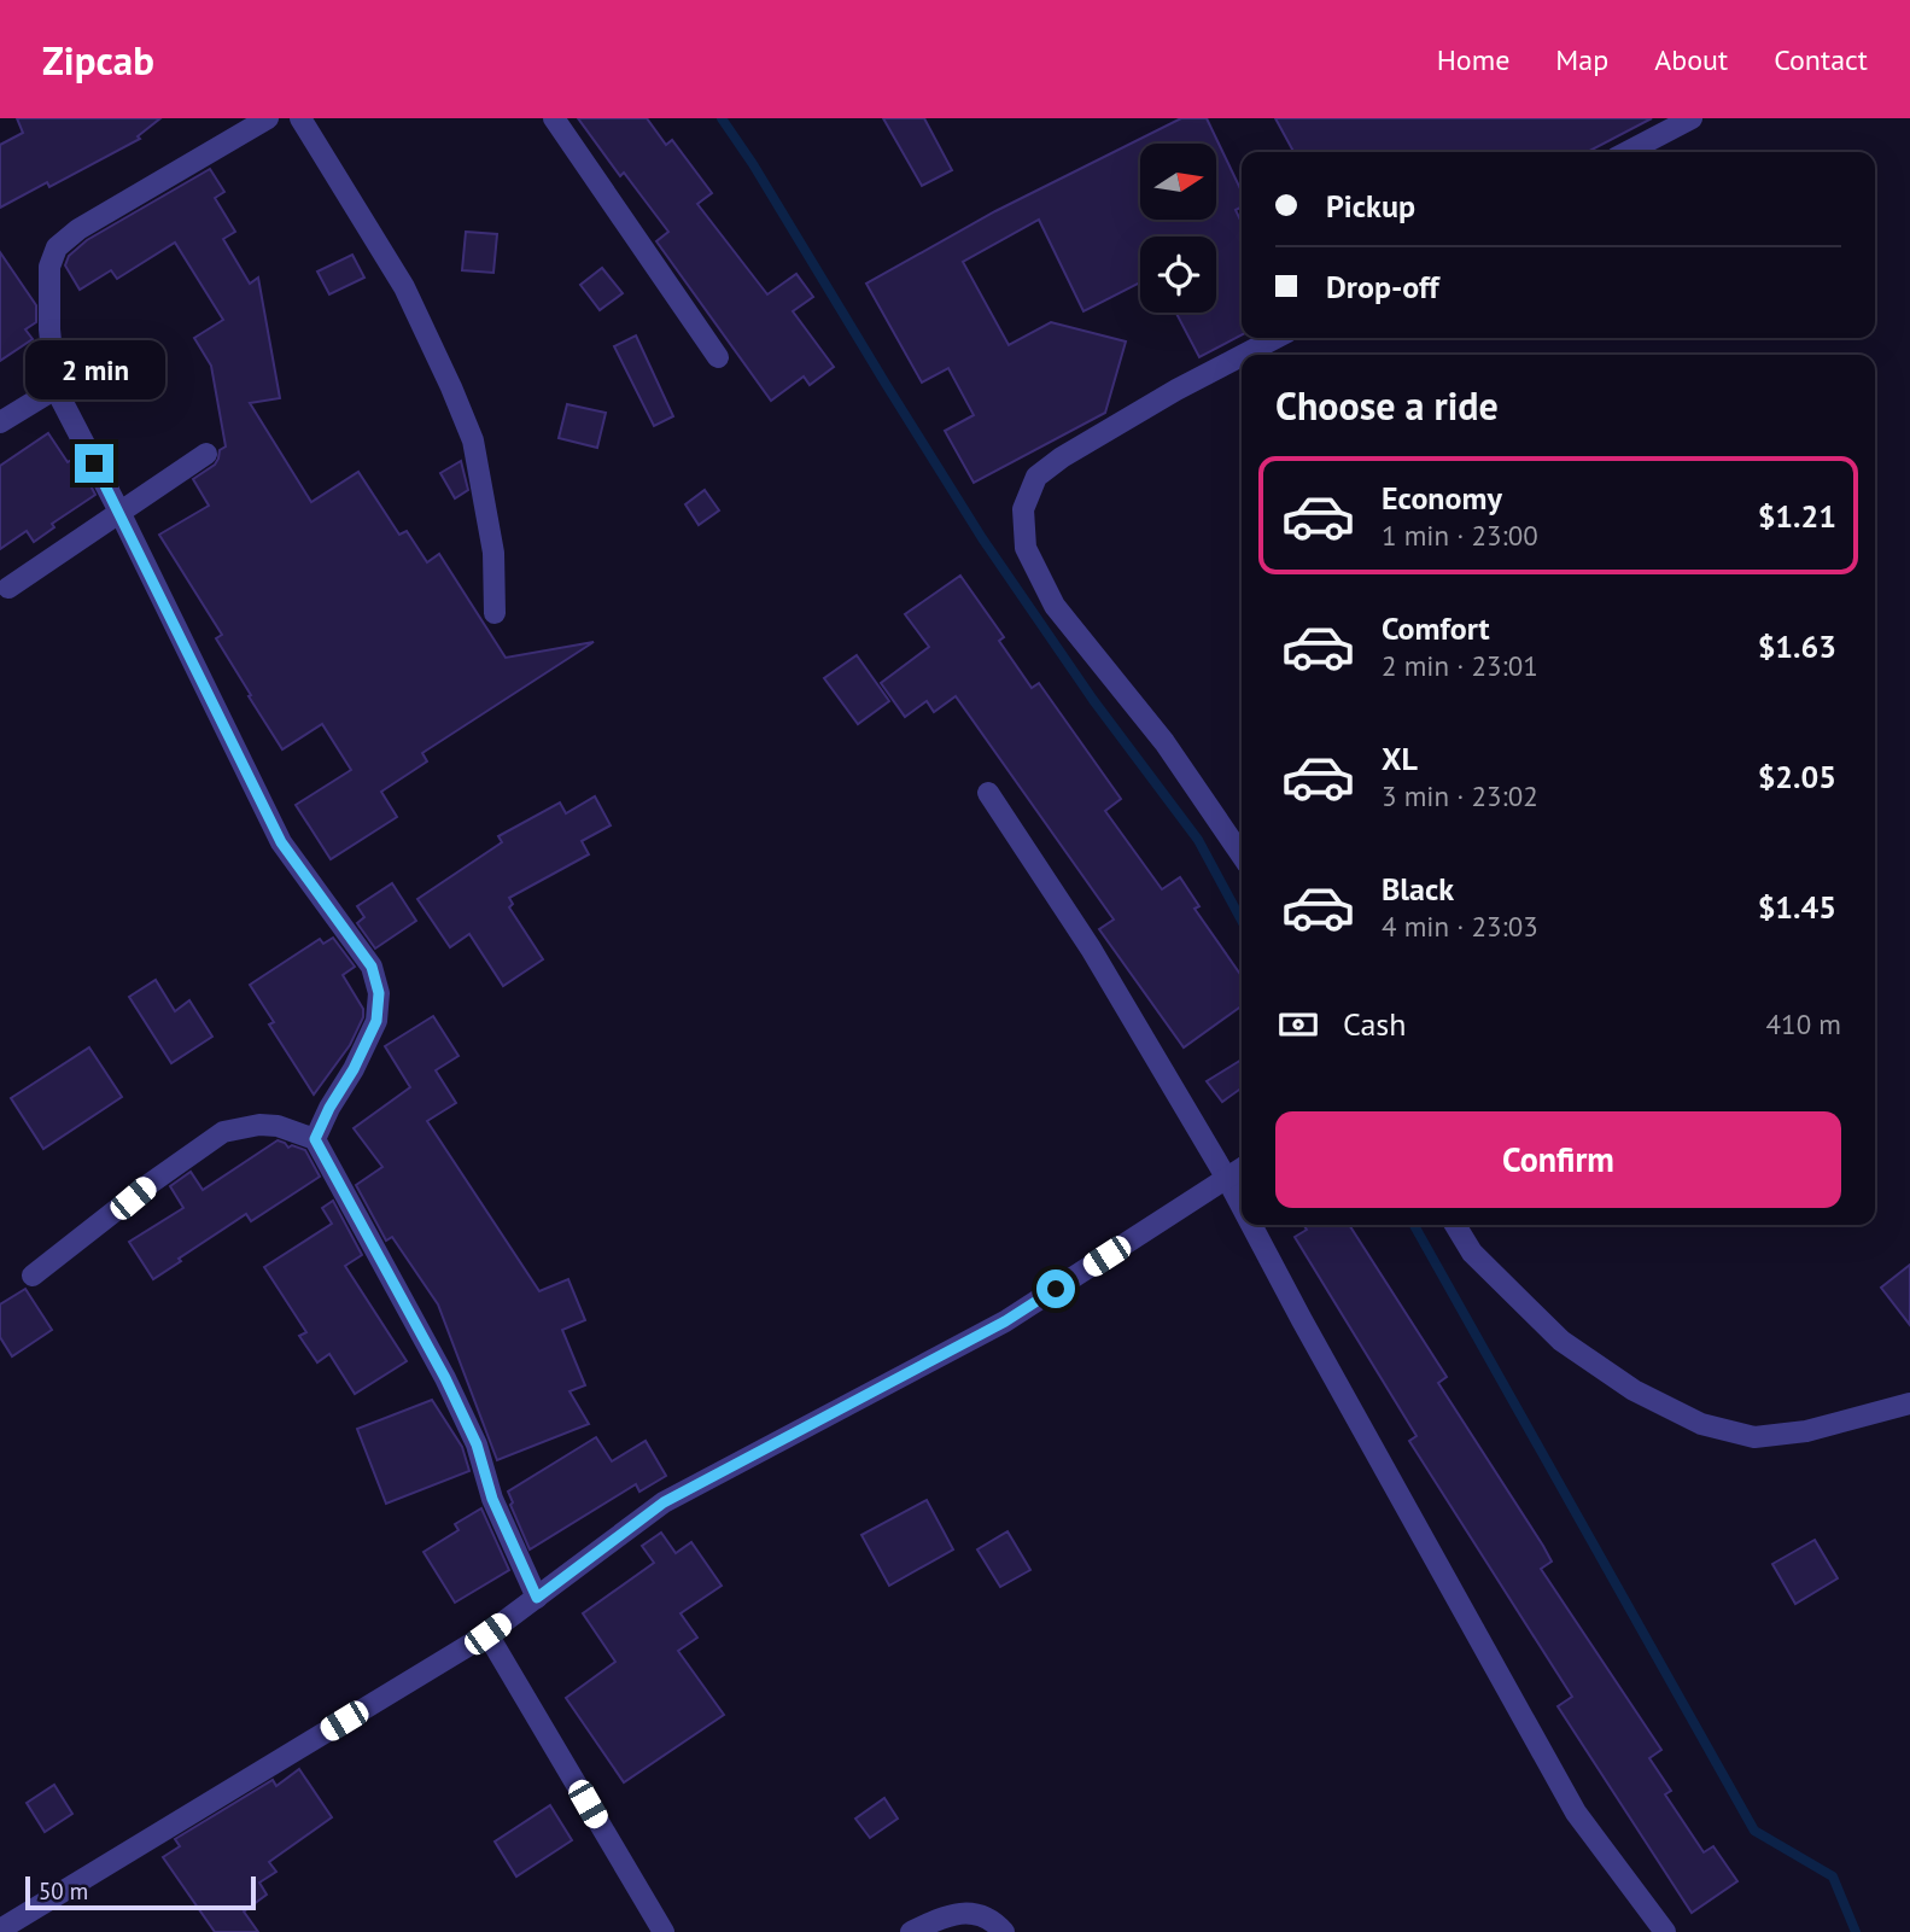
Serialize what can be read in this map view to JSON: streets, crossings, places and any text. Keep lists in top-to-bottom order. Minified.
{"scale_bar":"50 m","north":"right","page":{"header":"Zipcab","nav":["Home","Map","About","Contact"],"banner":["Pickup","Drop-off"],"bubble":"2 min","heading":"Choose a ride","list":[{"name":"Economy","note":"1 min · 23:00","value":"$1.21"},{"name":"Comfort","note":"2 min · 23:01","value":"$1.63"},{"name":"XL","note":"3 min · 23:02","value":"$2.05"},{"name":"Black","note":"4 min · 23:03","value":"$1.45"}],"pay":["Cash","410 m"],"buttons":"Confirm","scale":"50 m"}}
